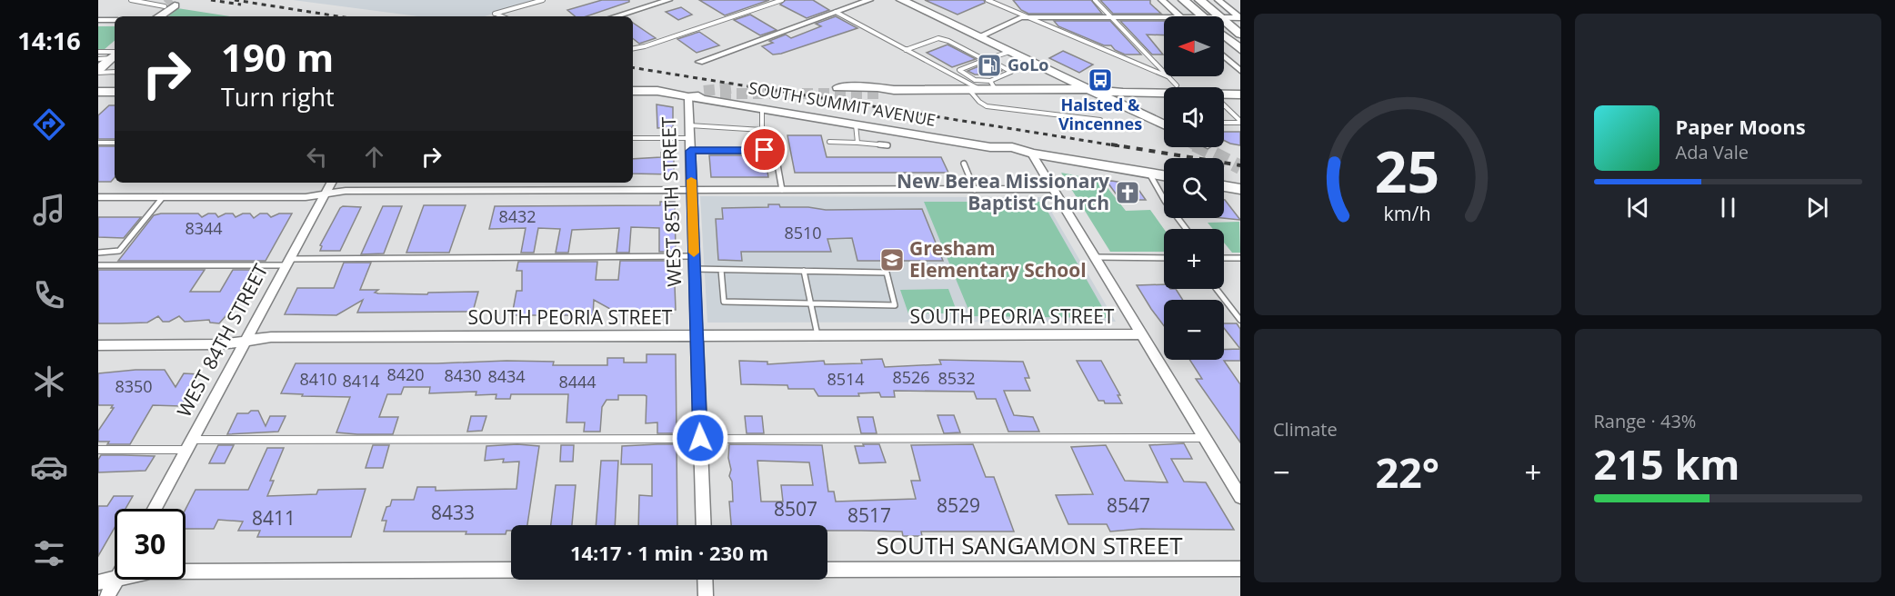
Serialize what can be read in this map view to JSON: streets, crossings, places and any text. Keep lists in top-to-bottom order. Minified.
{"streets":{"main road":["SOUTH SUMMIT AVENUE"],"street":["WEST 85TH STREET","SOUTH PEORIA STREET","WEST 84TH STREET","SOUTH SANGAMON STREET"]},"crossings":[["SOUTH SUMMIT AVENUE","WEST 85TH STREET"],["WEST 85TH STREET","SOUTH PEORIA STREET"],["SOUTH PEORIA STREET","WEST 84TH STREET"]],"places":{"fuel station":["GoLo"],"bus stop":["Halsted & Vincennes"],"church":["New Berea Missionary Baptist Church"],"school or university":["Gresham Elementary School"]},"house_numbers":["8432","8344","8510","8420","8430","8434","8526","8532","8410","8514","8414","8444","8350","8529","8547","8507","8433","8517","8411"],"north":"left","page":{"tabs":"14:16","map_buttons":["+","−"],"turn":["190 m","Turn right"],"song":["Paper Moons","Ada Vale"],"tile":["Climate",["Range · 43%","215 km"]],"heat":["−","22°","+"],"limit":"30","trip":"14:17 · 1 min · 230 m","gauge":["25","km/h"]}}
